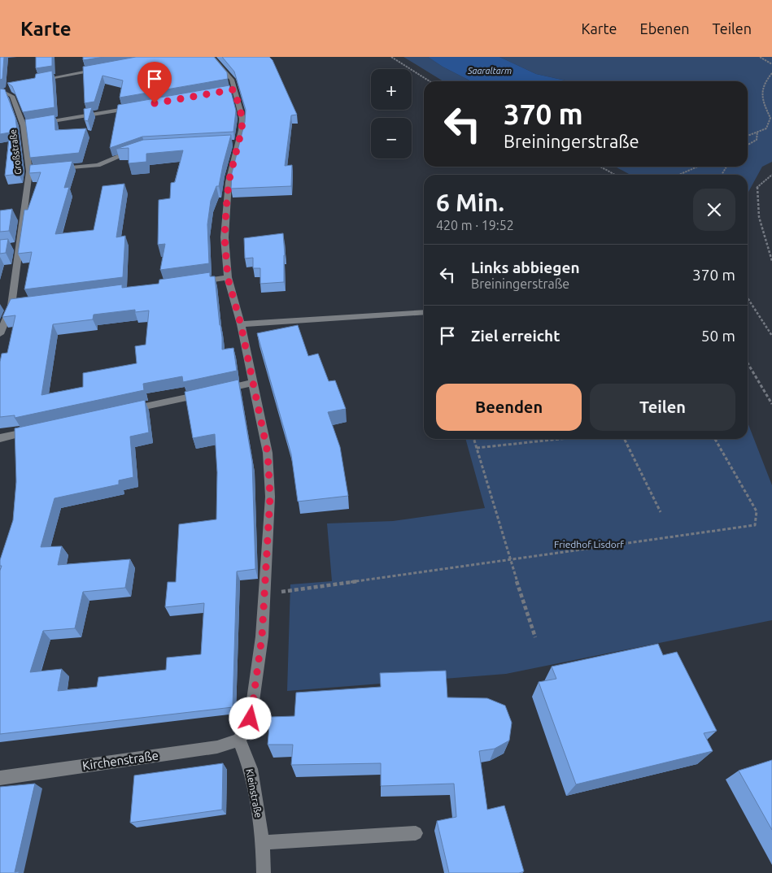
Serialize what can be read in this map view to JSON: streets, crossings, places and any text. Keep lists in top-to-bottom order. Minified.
{"streets":{"street":["Großstraße","Kirchenstraße","Kleinstraße"]},"crossings":[["Kirchenstraße","Kleinstraße"]],"water":["Saaraltarm"],"parks":["Friedhof Lisdorf"],"page":{"header":"Karte","nav":["Karte","Ebenen","Teilen"],"map_buttons":["+","−"],"turn":["370 m","Breiningerstraße"],"heading":["6 Min.","420 m · 19:52"],"list":[{"name":"Links abbiegen","note":"Breiningerstraße","value":"370 m"},{"name":"Ziel erreicht","value":"50 m"}],"buttons":["Beenden","Teilen"]}}
